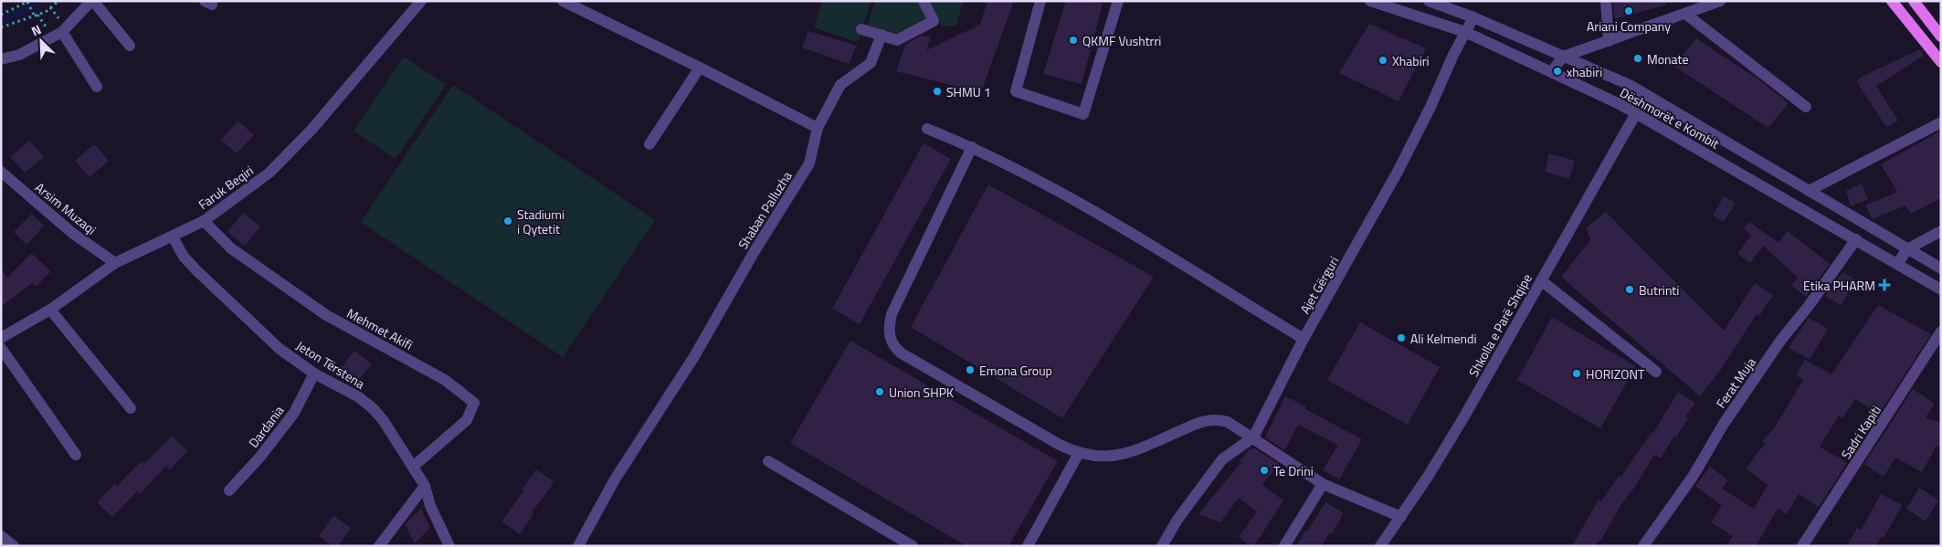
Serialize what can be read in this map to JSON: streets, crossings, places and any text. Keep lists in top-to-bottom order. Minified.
{"streets":{"street":["Dëshmorët e Kombit","Faruk Beqiri","Arsim Muzaqi","Shaban Palluzha","Ajet Gërguri","Shkolla e Parë Shqipe","Mehmet Akifi","Jeton Tërstena","Ferat Muja","Dardania","Sadri Kapiti"]},"crossings":[["Dëshmorët e Kombit","Ajet Gërguri"],["Dëshmorët e Kombit","Shkolla e Parë Shqipe"],["Dëshmorët e Kombit","Ferat Muja"],["Faruk Beqiri","Arsim Muzaqi"],["Faruk Beqiri","Mehmet Akifi"],["Faruk Beqiri","Jeton Tërstena"],["Mehmet Akifi","Jeton Tërstena"],["Jeton Tërstena","Dardania"]],"places":{"other":["Ariani Company","QKMF Vushtrri","Monate","Xhabiri","xhabiri","SHMU 1","Stadiumi i Qytetit","Butrinti","Ali Kelmendi","Emona Group","HORIZONT","Union SHPK","Te Drini"],"health":["Etika PHARM"]},"north":"top left"}
